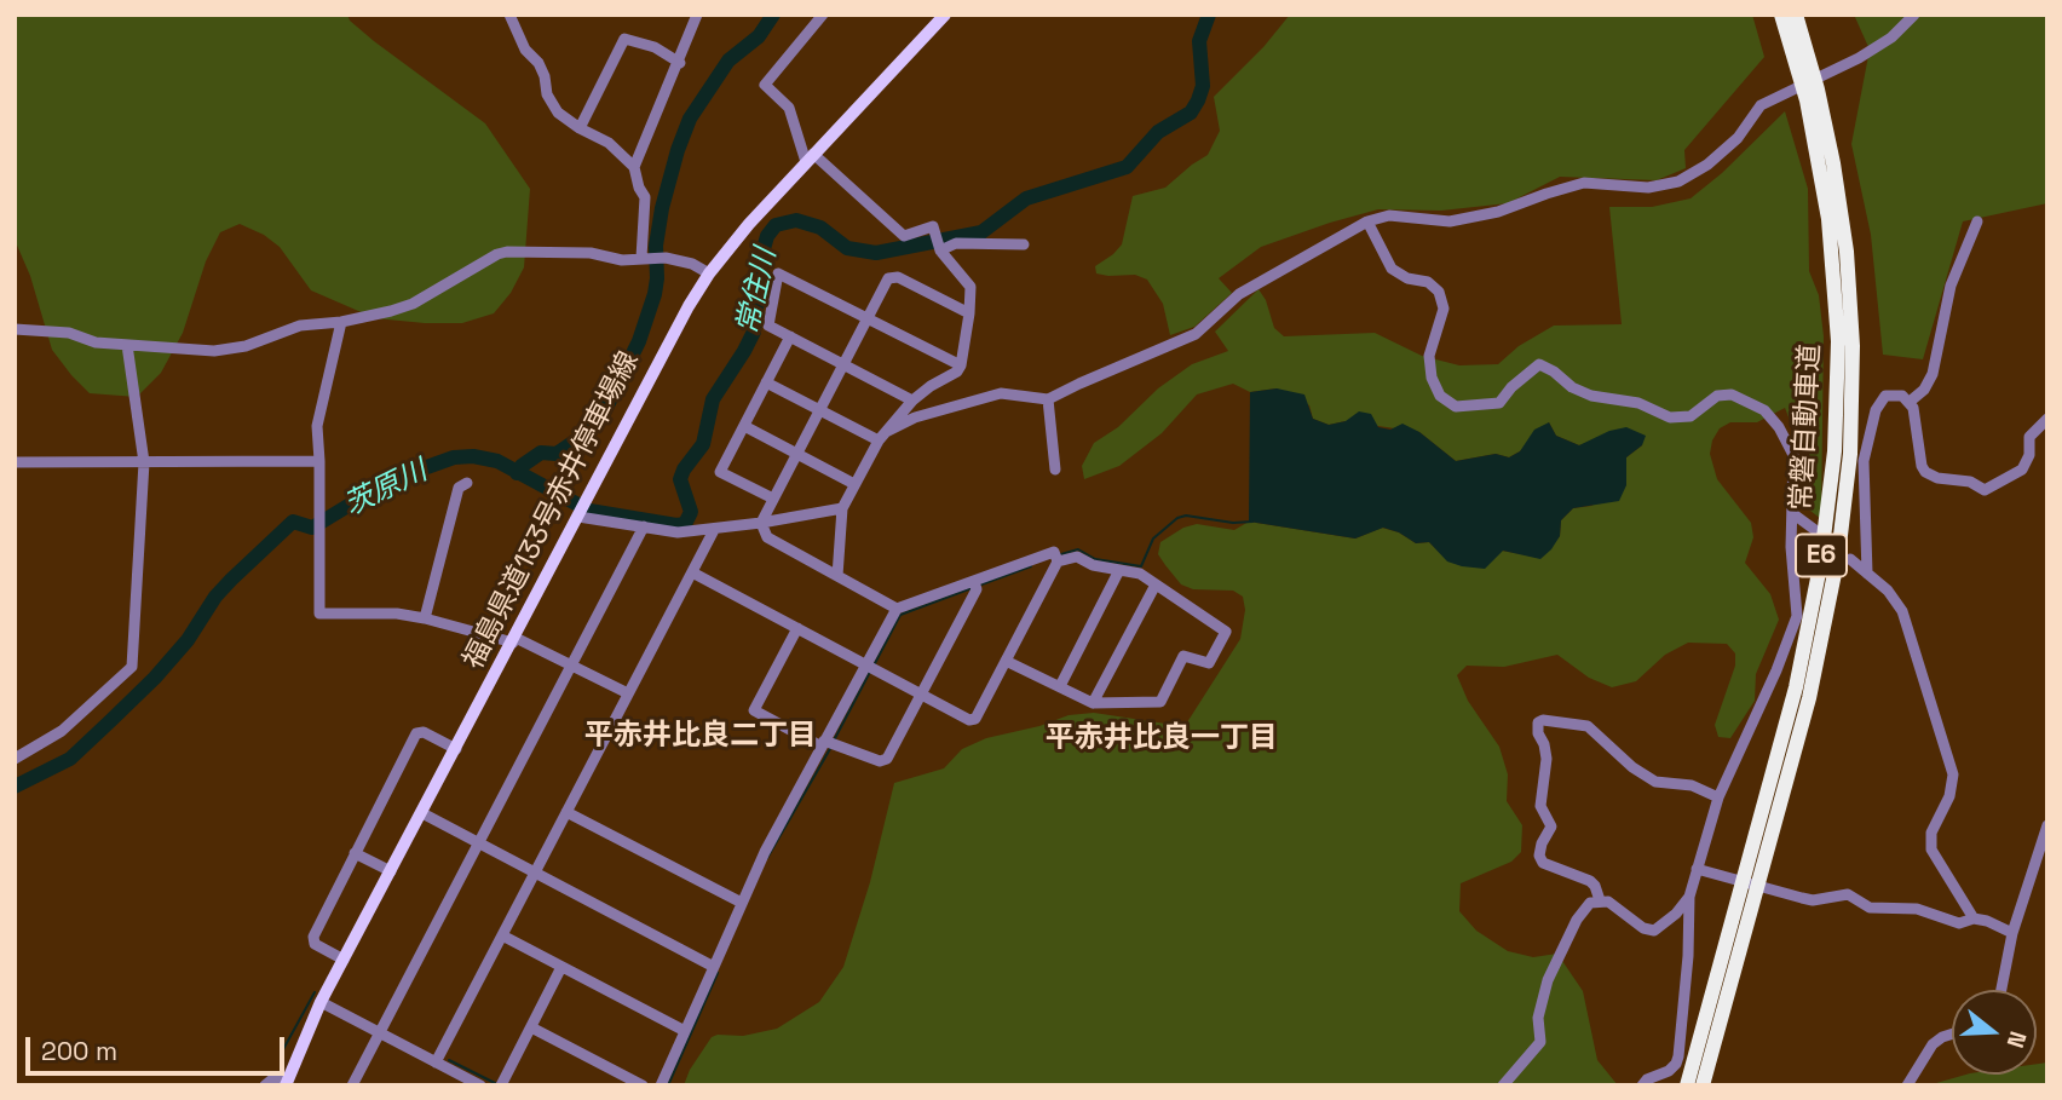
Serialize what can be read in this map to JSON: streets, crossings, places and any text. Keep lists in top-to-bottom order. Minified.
{"streets":{"highway":["常磐自動車道","E6"],"main road":["福島県道133号赤井停車場線"]},"districts":["平赤井比良二丁目","平赤井比良一丁目"],"water":["常住川","茨原川"],"scale_bar":"200 m","north":"right"}
